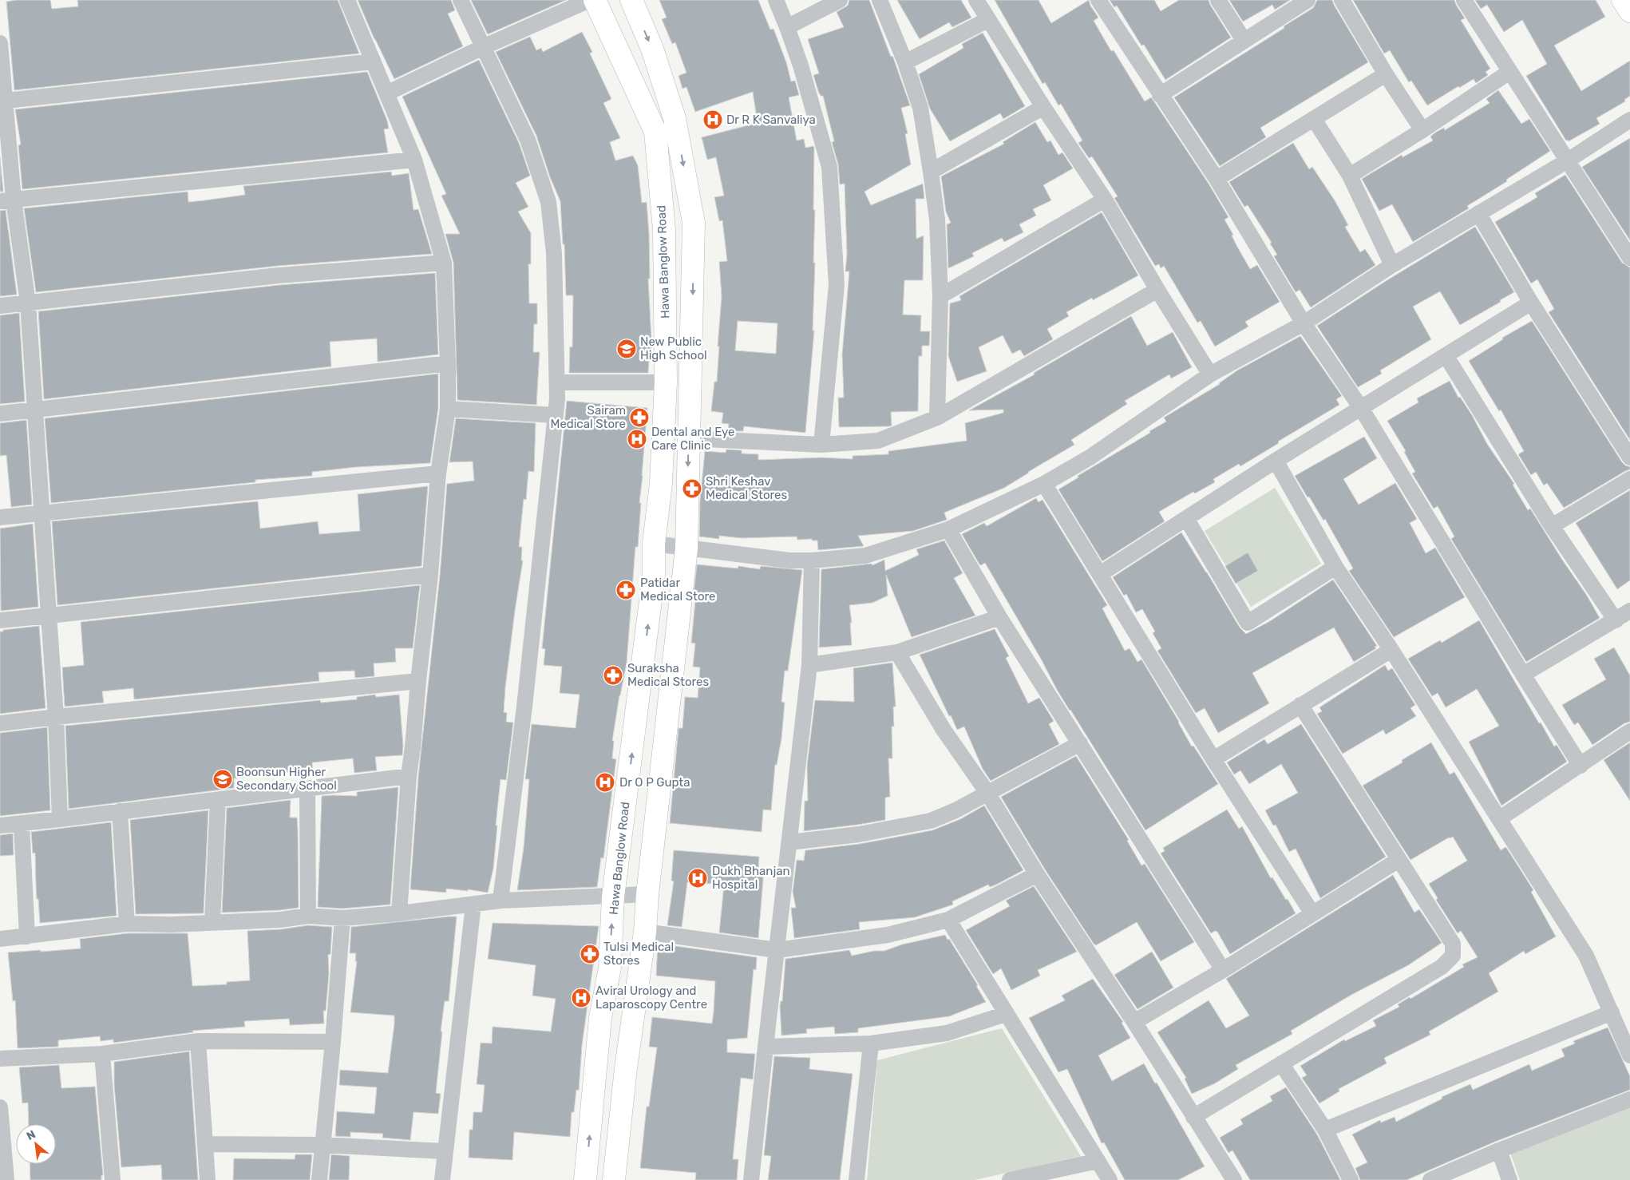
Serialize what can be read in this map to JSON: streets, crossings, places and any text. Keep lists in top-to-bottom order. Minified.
{"streets":{"street":["Hawa Banglow Road"]},"places":{"hospital":["Dr R K Sanvaliya","Dental and Eye Care Clinic","Dr O P Gupta","Dukh Bhanjan Hospital","Aviral Urology and Laparoscopy Centre"],"school or university":["New Public High School","Boonsun Higher Secondary School"],"pharmacy":["Sairam Medical Store","Shri Keshav Medical Stores","Patidar Medical Store","Suraksha Medical Stores","Tulsi Medical Stores"]},"north":"top left"}
